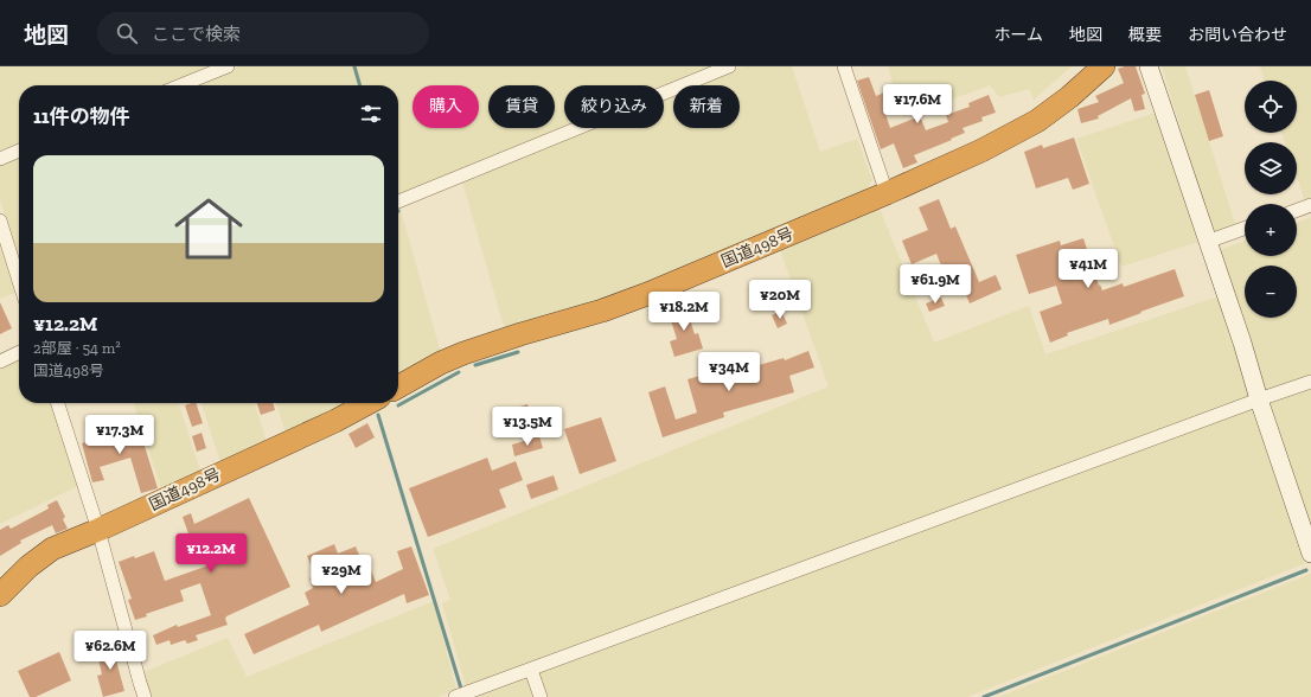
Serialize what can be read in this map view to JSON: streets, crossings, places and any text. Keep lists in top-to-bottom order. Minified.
{"streets":{"highway":["国道498号"]},"page":{"header":"地図","search":"ここで検索","nav":["ホーム","地図","概要","お問い合わせ"],"map_buttons":["+","−"],"price":["¥17.6M","¥41M","¥61.9M","¥20M","¥18.2M","¥34M","¥13.5M","¥17.3M","¥12.2M","¥29M","¥62.6M"],"chip":["購入","賃貸","絞り込み","新着"],"heading":"11件の物件","list":[{"name":"¥12.2M","note":"2部屋 · 54 m² · 国道498号"}]}}
